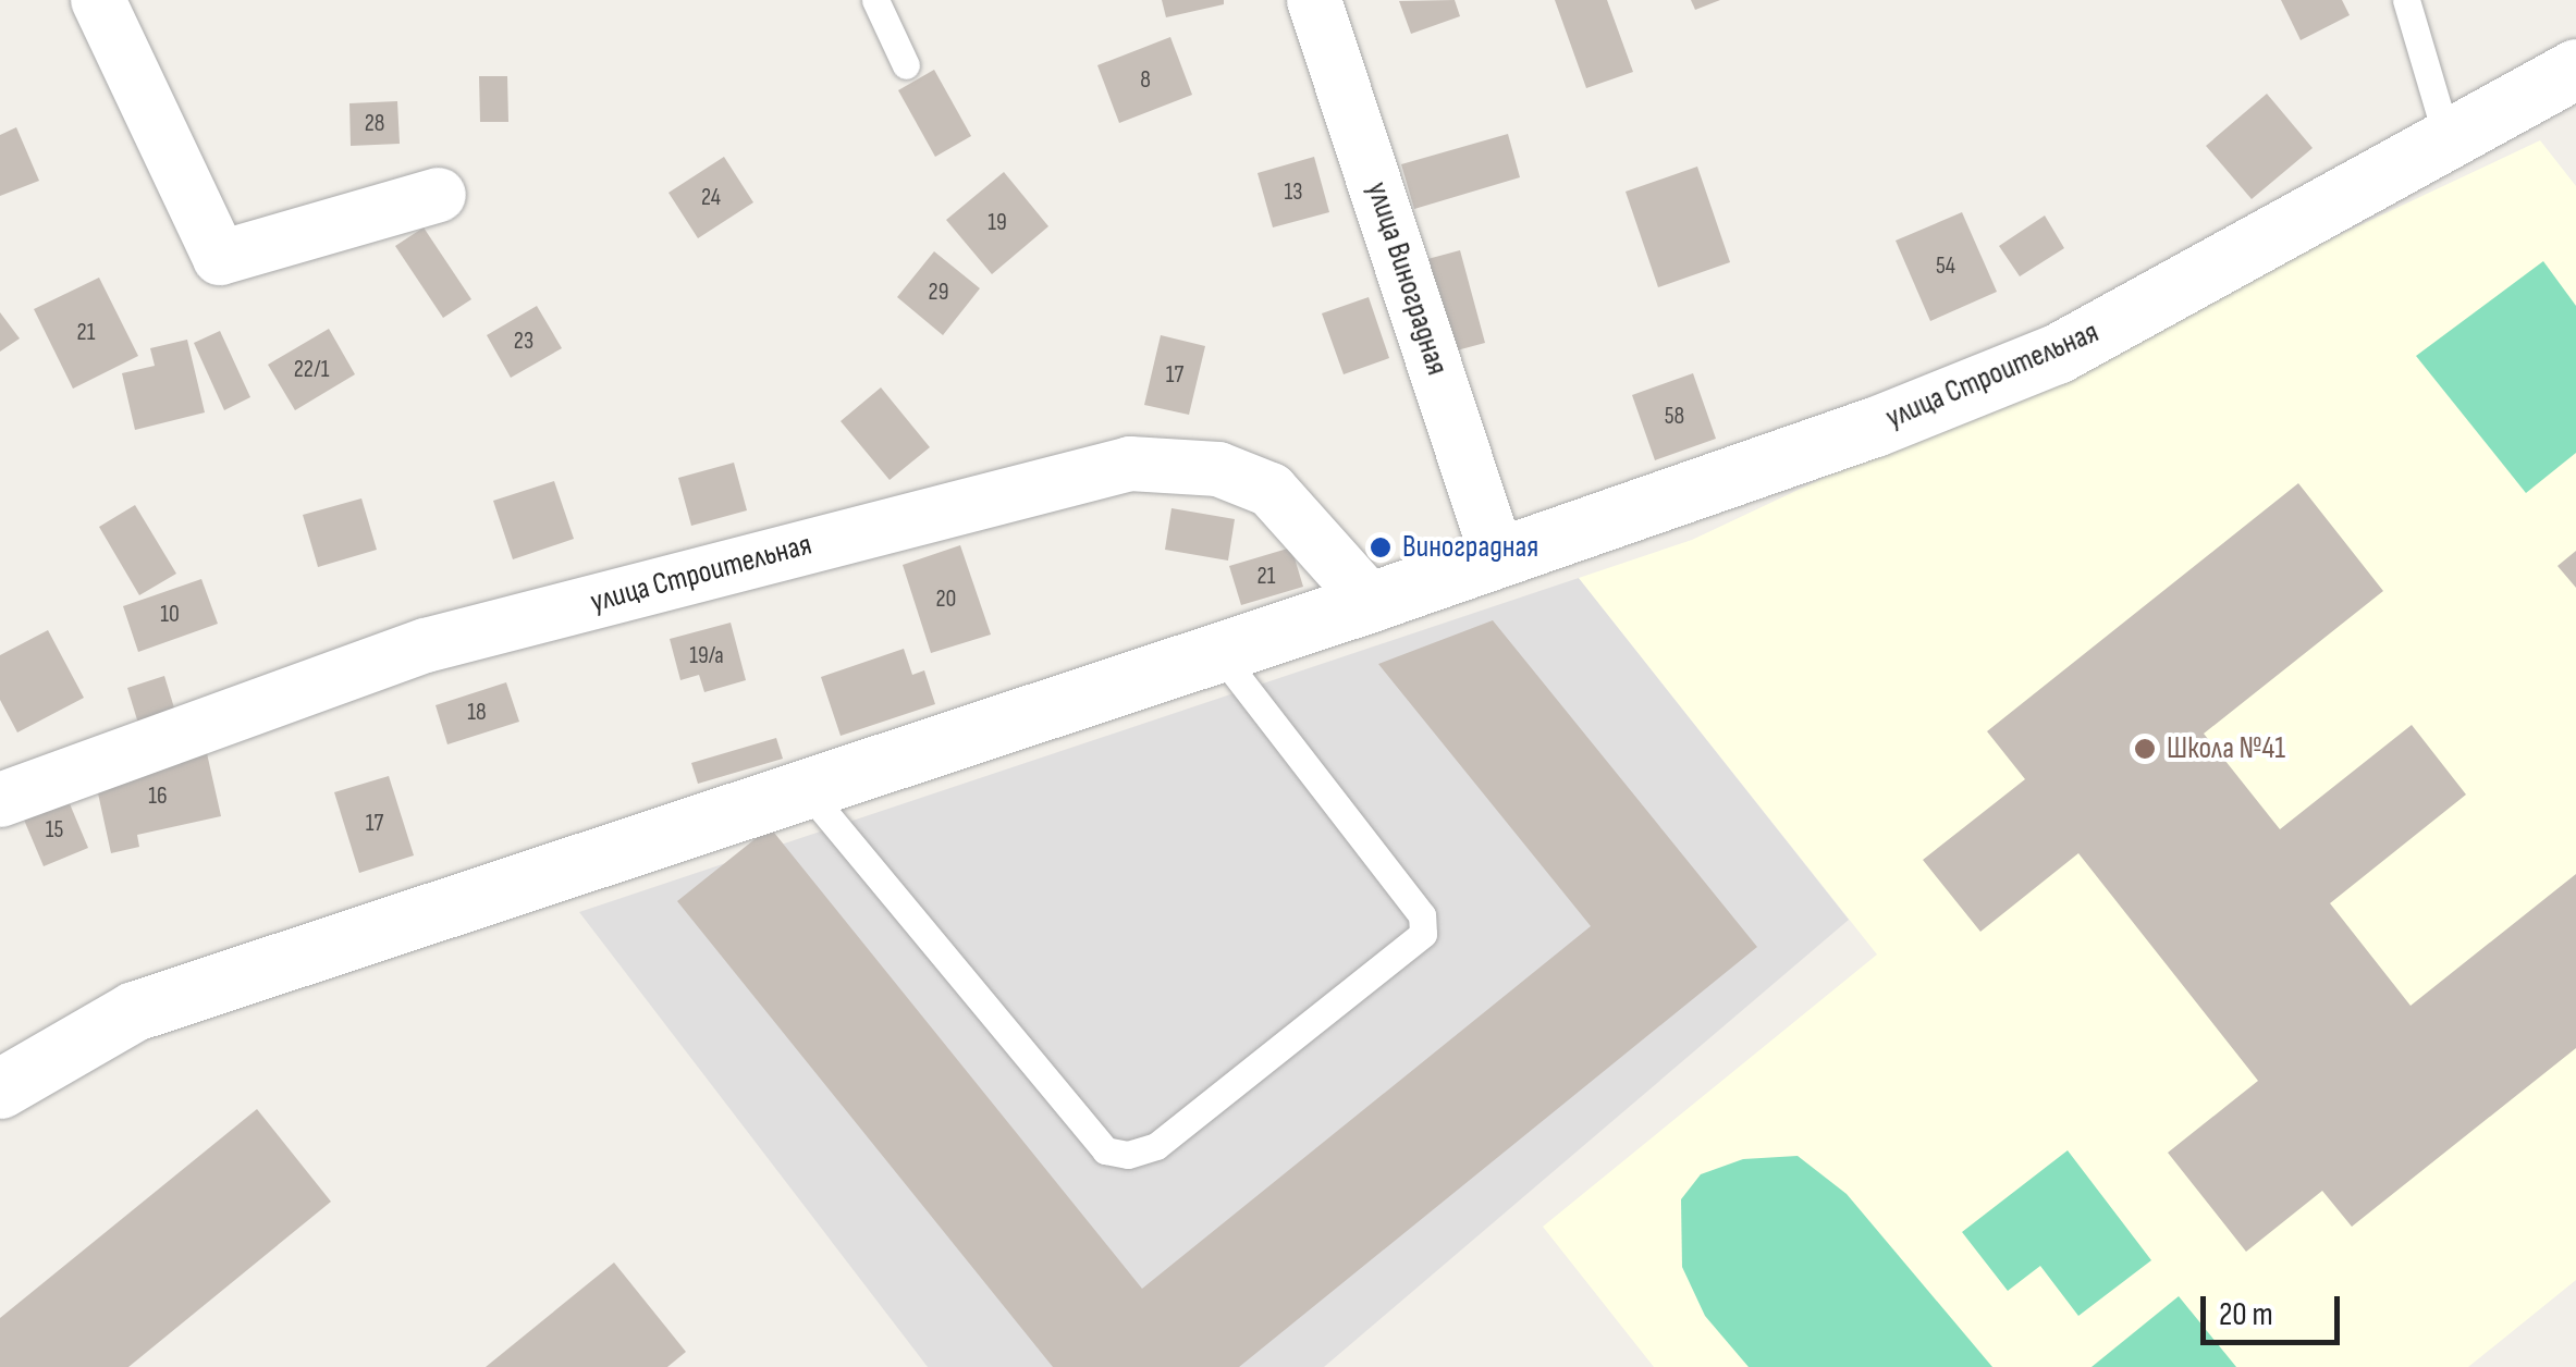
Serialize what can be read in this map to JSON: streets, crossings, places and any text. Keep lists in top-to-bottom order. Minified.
{"streets":{"street":["улица Виноградная","улица Строительная"]},"crossings":[["улица Виноградная","улица Строительная"]],"places":["Виноградная","Школа №41"],"house_numbers":["8","28","13","24","19","54","29","21","23","22/1","17","58","21","20","10","19/а","18","16","17","15"],"scale_bar":"20 m"}
